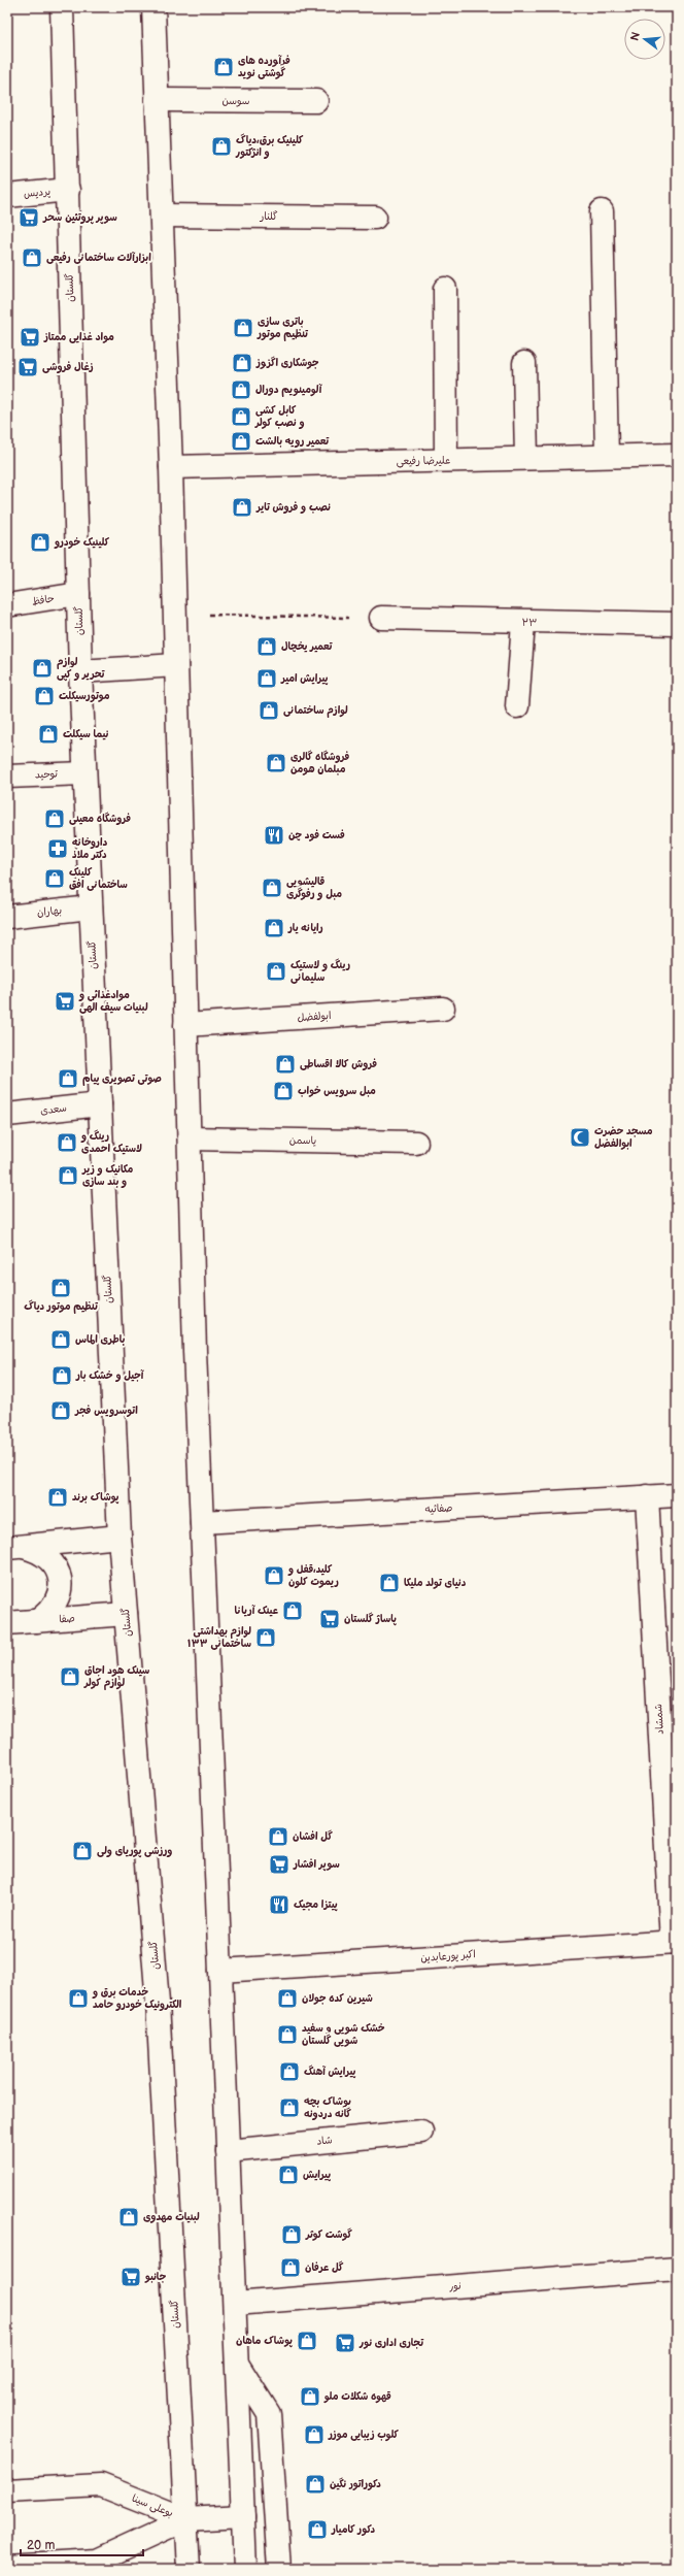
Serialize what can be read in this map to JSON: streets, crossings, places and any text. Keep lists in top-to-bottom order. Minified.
{"streets":{"street":["سوسن","پردیس","گلنار","گلستان","علیرضا رفیعی","حافظ","۲۳","توحید","بهاران","ابولفضل","سعدی","یاسمن","صفائیه","صفا","شمشاد","اکبر پورعابدین","شاد","نور","بوعلی سینا"]},"crossings":[["پردیس","گلستان"],["گلستان","حافظ"],["گلستان","توحید"],["گلستان","بهاران"],["گلستان","سعدی"],["گلستان","صفا"],["گلستان","بوعلی سینا"],["صفائیه","شمشاد"],["شمشاد","اکبر پورعابدین"]],"places":{"shop":["فرآورده های گوشتی نوید","کلینیک برق،دیاگ و انژکتور","ابزارآلات ساختمانی رفیعی","باتری سازی تنظیم موتور","جوشکاری اگزوز","آلومینویم دورال","کابل کشی و نصب کولر","تعمیر رویه بالشت","نصب و فروش تایر","کلینیک خودرو","تعمیر یخچال","لوازم تحریر و کپی","پیرایش امیر","موتورسیکلت","لوازم ساختمانی","نیما سیکلت","فروشگاه گالری مبلمان هومن","فروشگاه معینی","کلینک ساختمانی افق","قالیشویی مبل و رفوگری","رایانه یار","رینگ و لاستیک سلیمانی","فروش کالا اقساطی","صوتی تصویری پیام","مبل سرویس خواب","رینگ و لاستیک احمدی","مکانیک و زیر و بند سازی","تنظیم موتور دیاگ","باطری الماس","آجیل و خشک بار","اتوسرویس فجر","پوشاک برند","کلید،قفل و ریموت کلون","دنیای تولد ملیکا","عینک آریانا","لوازم بهداشتی ساختمانی ۱۳۳","سینک هود اجاق لوازم کولر","گل افشان","ورزشی پوریای ولی","خدمات برق و الکترونیک خودرو حامد","شیرین کده جولان","خشک شویی و سفید شویی گلستان","پیرایش آهنگ","پوشاک بچه گانه دردونه","پیرایش","لبنیات مهدوی","گوشت کوثر","گل عرفان","پوشاک ماهان","قهوه شکلات ملو","کلوب زیبایی موزر","دکوراتور نگین","دکور کامیار"],"supermarket":["سوپر پروتئین سحر","مواد غذایی ممتاز","زغال فروشی","موادغذائی و لبنیات سیف الهی","پاساژ گلستان","سوپر افشار","جانبو","تجاری اداری نور"],"restaurant":["فست فود چن","پیتزا مجیک"],"pharmacy":["داروخانه دکتر ملاذ"],"mosque":["مسجد حضرت ابوالفضل"]},"scale_bar":"20 m","north":"left"}
